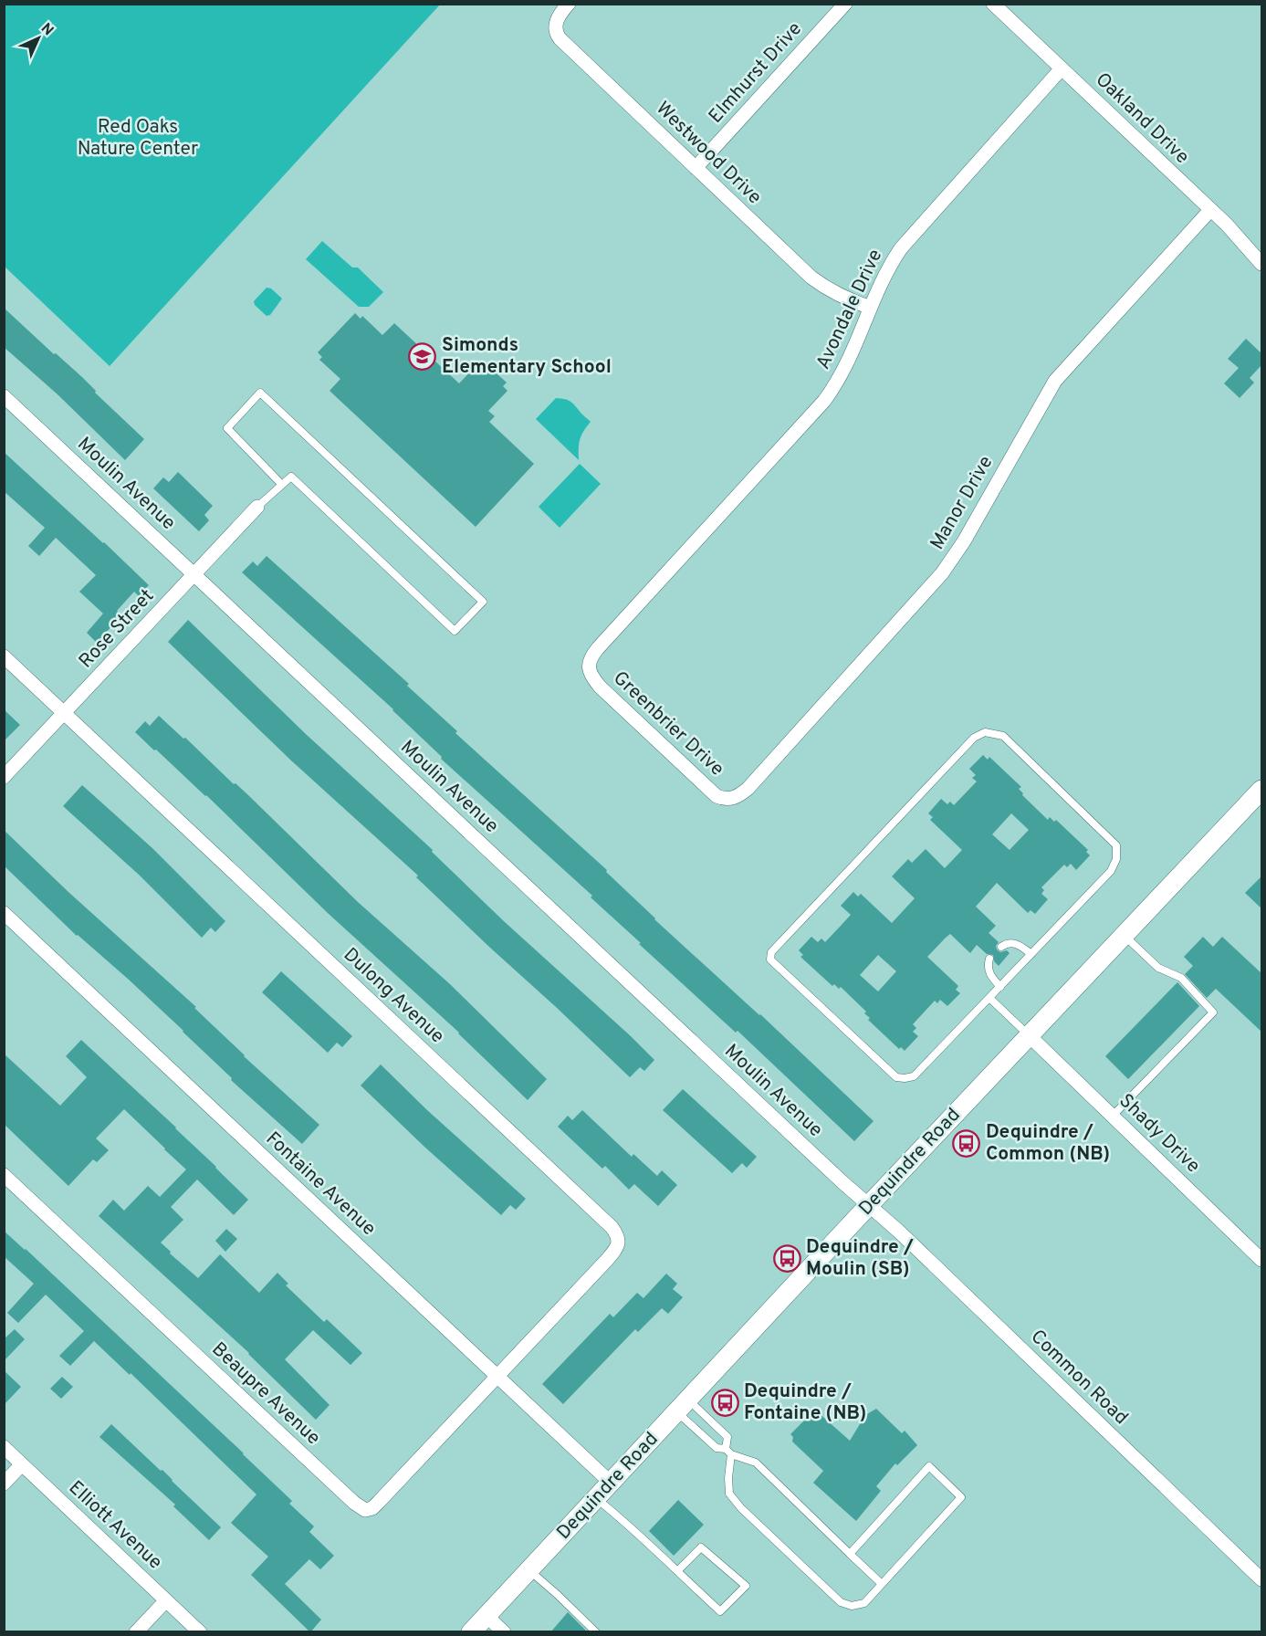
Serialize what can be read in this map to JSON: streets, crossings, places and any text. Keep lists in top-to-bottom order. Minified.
{"streets":{"main road":["Dequindre Road"],"street":["Elmhurst Drive","Oakland Drive","Westwood Drive","Avondale Drive","Moulin Avenue","Manor Drive","Rose Street","Greenbrier Drive","Dulong Avenue","Shady Drive","Fontaine Avenue","Common Road","Beaupre Avenue","Elliott Avenue"]},"crossings":[["Elmhurst Drive","Westwood Drive"],["Oakland Drive","Avondale Drive"],["Oakland Drive","Manor Drive"],["Westwood Drive","Avondale Drive"],["Avondale Drive","Greenbrier Drive"],["Moulin Avenue","Rose Street"],["Moulin Avenue","Dequindre Road"],["Moulin Avenue","Common Road"],["Manor Drive","Greenbrier Drive"],["Rose Street","Dulong Avenue"],["Dulong Avenue","Fontaine Avenue"],["Dulong Avenue","Beaupre Avenue"],["Shady Drive","Dequindre Road"],["Dequindre Road","Fontaine Avenue"],["Dequindre Road","Common Road"],["Fontaine Avenue","Beaupre Avenue"]],"parks":["Red Oaks Nature Center"],"places":{"school or university":["Simonds Elementary School"],"bus stop":["Dequindre / Common (NB)","Dequindre / Moulin (SB)","Dequindre / Fontaine (NB)"]},"north":"top right"}
